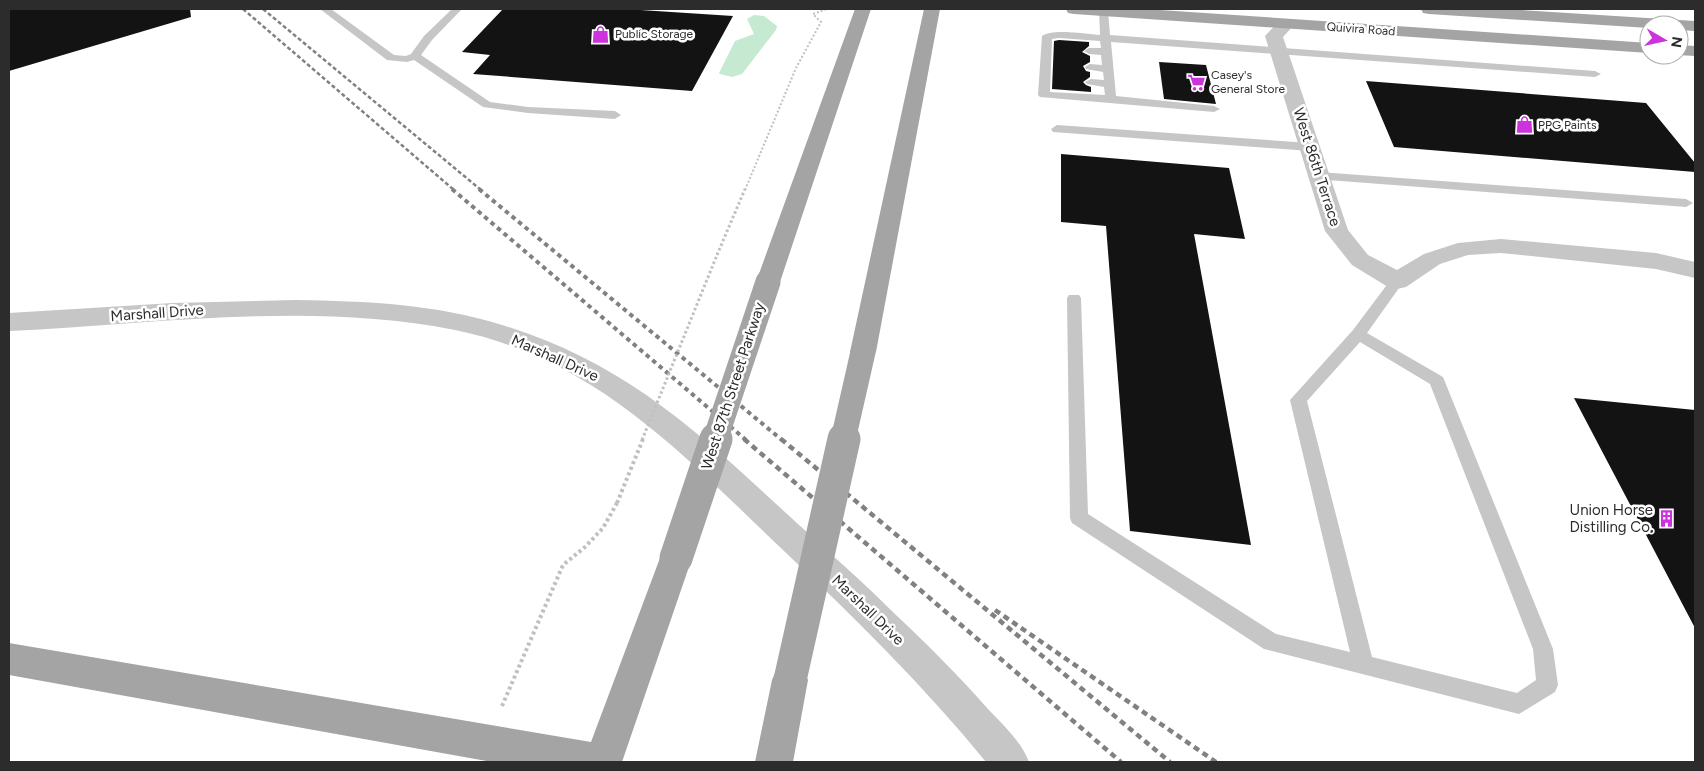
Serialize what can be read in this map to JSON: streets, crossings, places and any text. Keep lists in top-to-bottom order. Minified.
{"streets":{"main road":["Quivira Road","West 87th Street Parkway"],"street":["West 86th Terrace","Marshall Drive"]},"crossings":[["Quivira Road","West 86th Terrace"]],"places":{"shop":["Public Storage","PPG Paints"],"supermarket":["Casey's General Store"],"building":["Union Horse Distilling Co."]},"north":"right"}
